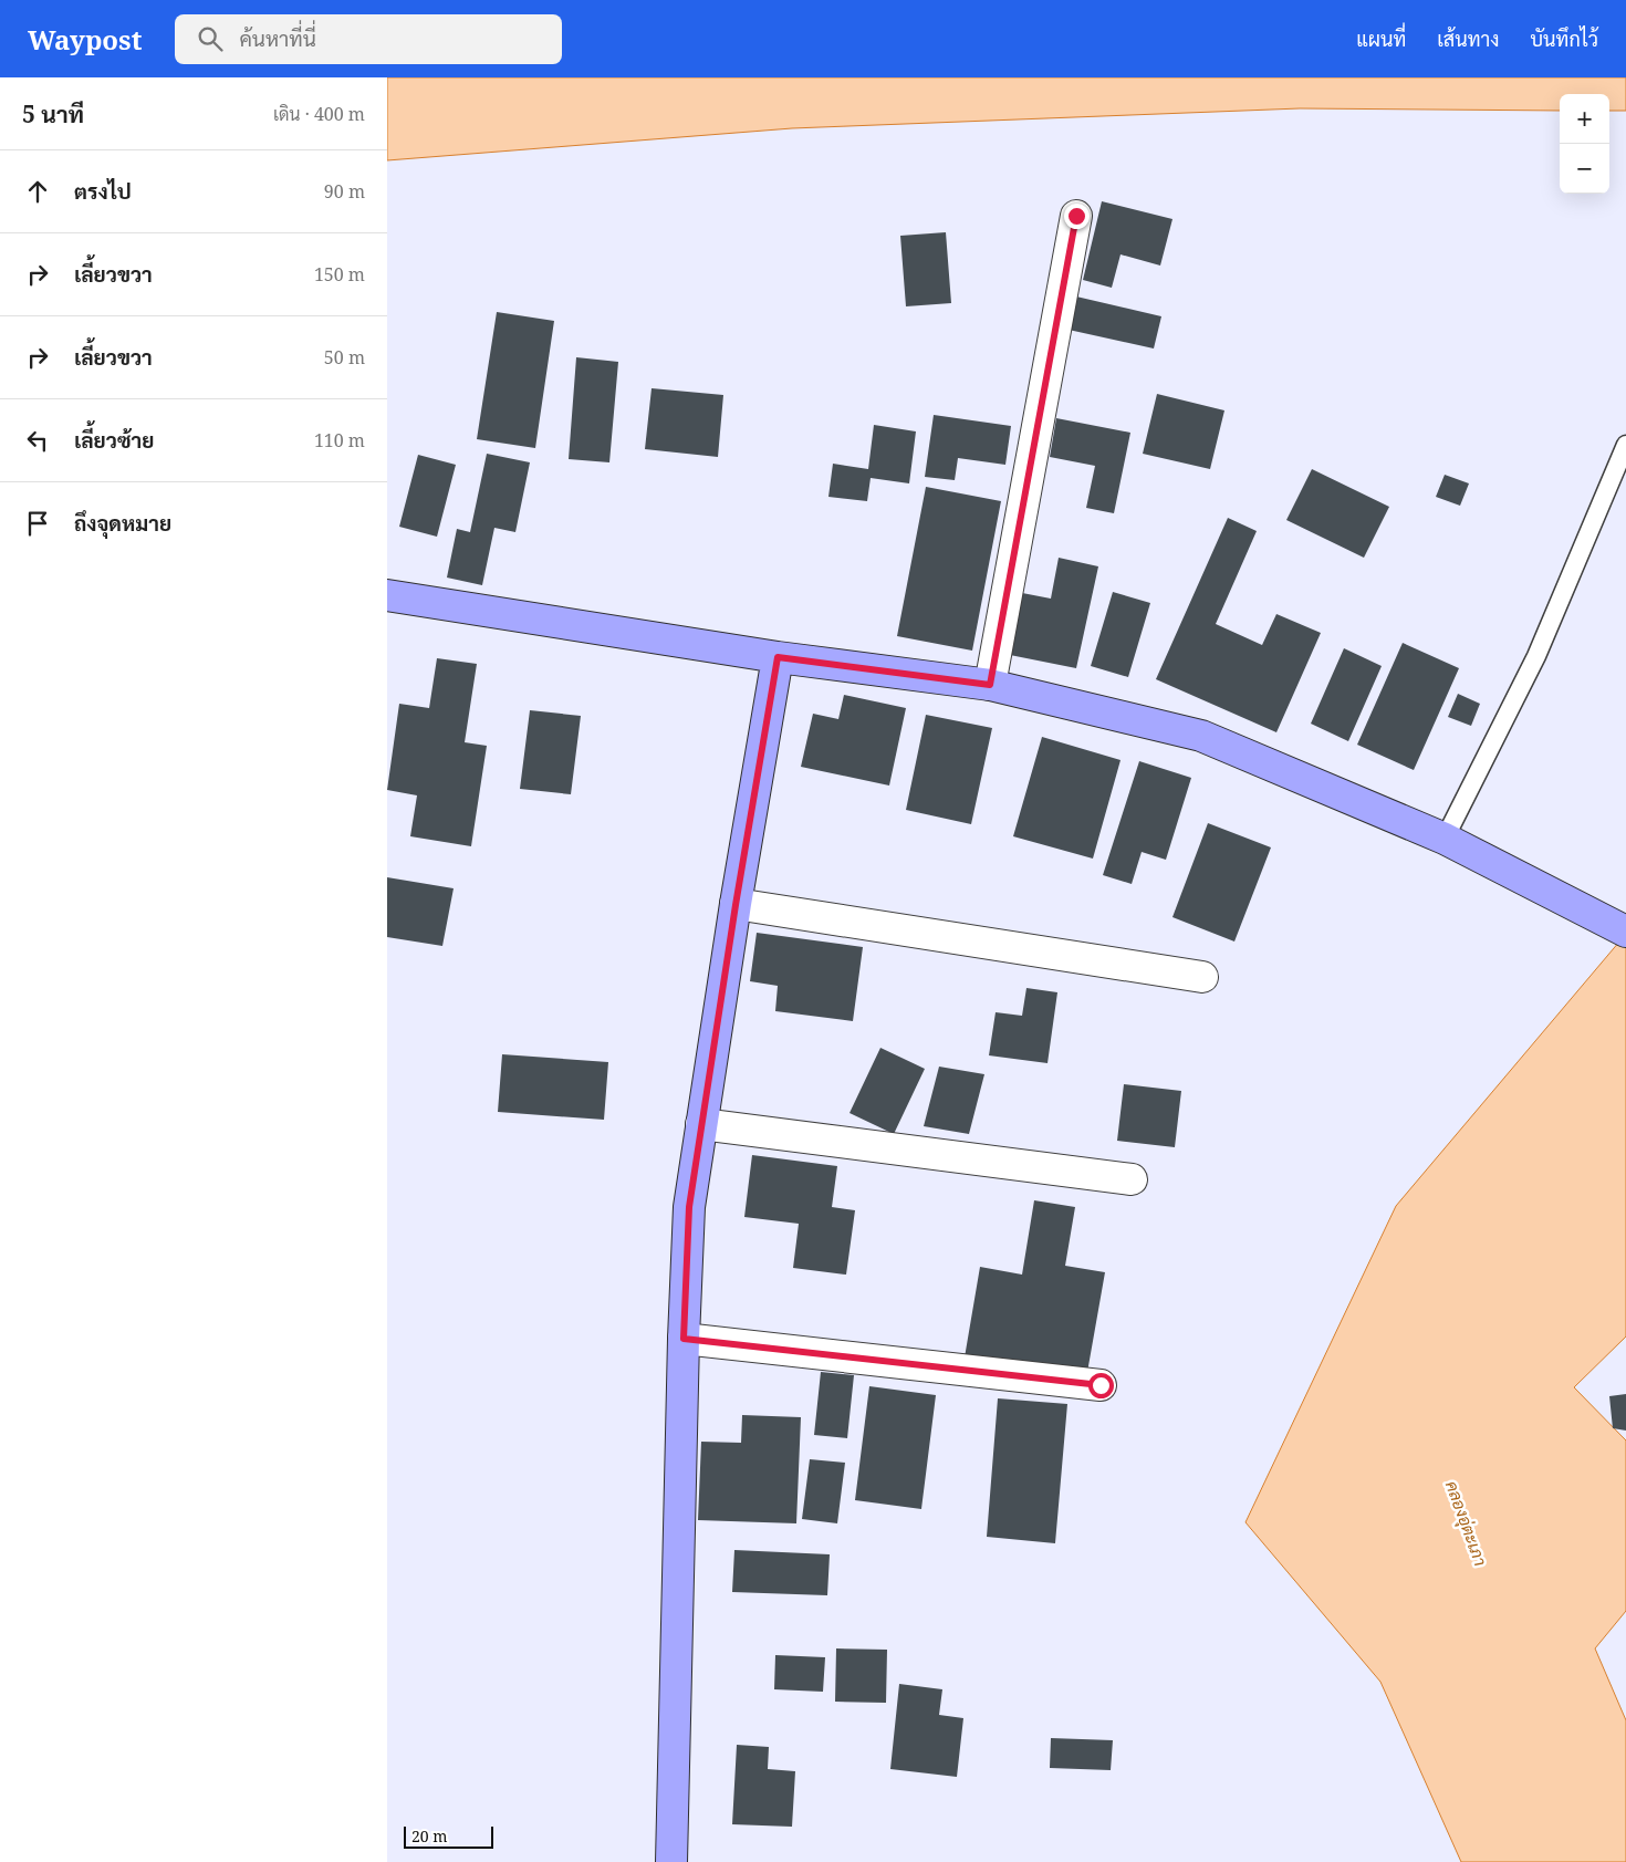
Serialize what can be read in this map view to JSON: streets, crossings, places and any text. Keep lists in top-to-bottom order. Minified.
{"water":["คลองอุ่ตะเภา"],"scale_bar":"20 m","page":{"header":"Waypost","search":"ค้นหาที่นี่","nav":["แผนที่","เส้นทาง","บันทึกไว้"],"heading":["5 นาที","เดิน · 400 m"],"map_buttons":["+","−"],"list":[["ตรงไป","90 m"],["เลี้ยวขวา","150 m"],["เลี้ยวขวา","50 m"],["เลี้ยวซ้าย","110 m"],"ถึงจุดหมาย"],"scale":"20 m"}}
